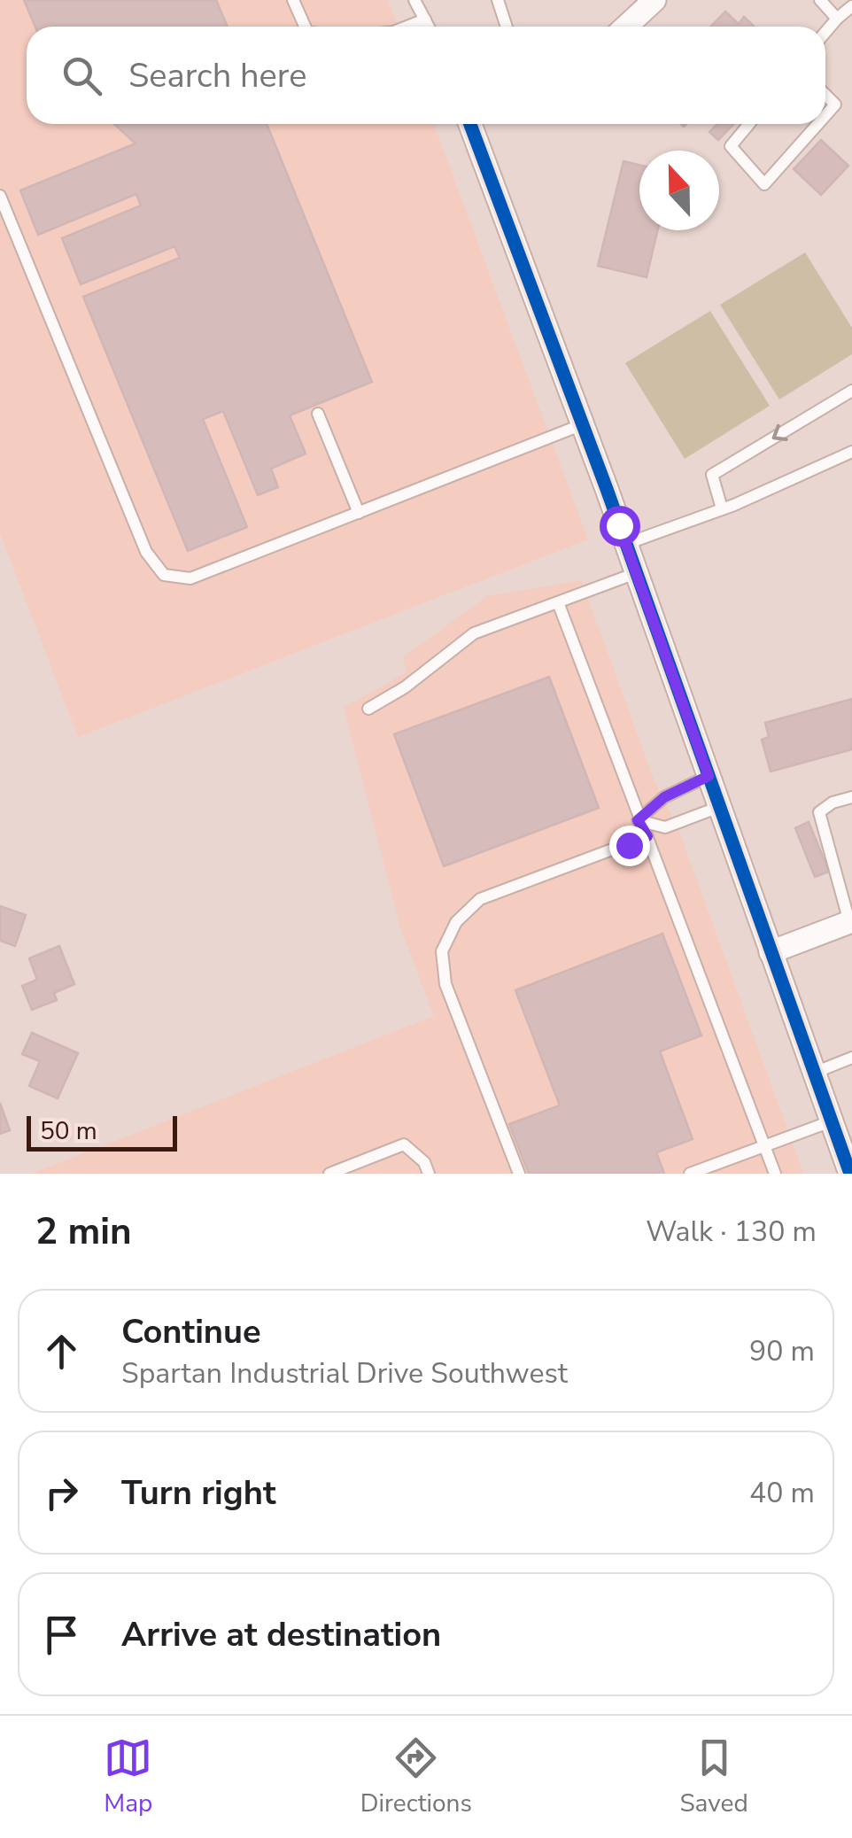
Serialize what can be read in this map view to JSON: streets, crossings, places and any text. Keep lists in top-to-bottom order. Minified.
{"scale_bar":"50 m","north":"top","page":{"search":"Search here","scale":"50 m","heading":["2 min","Walk · 130 m"],"list":[["Continue","Spartan Industrial Drive Southwest","90 m"],["Turn right","40 m"],"Arrive at destination"],"nav":["Map","Directions","Saved"]}}
